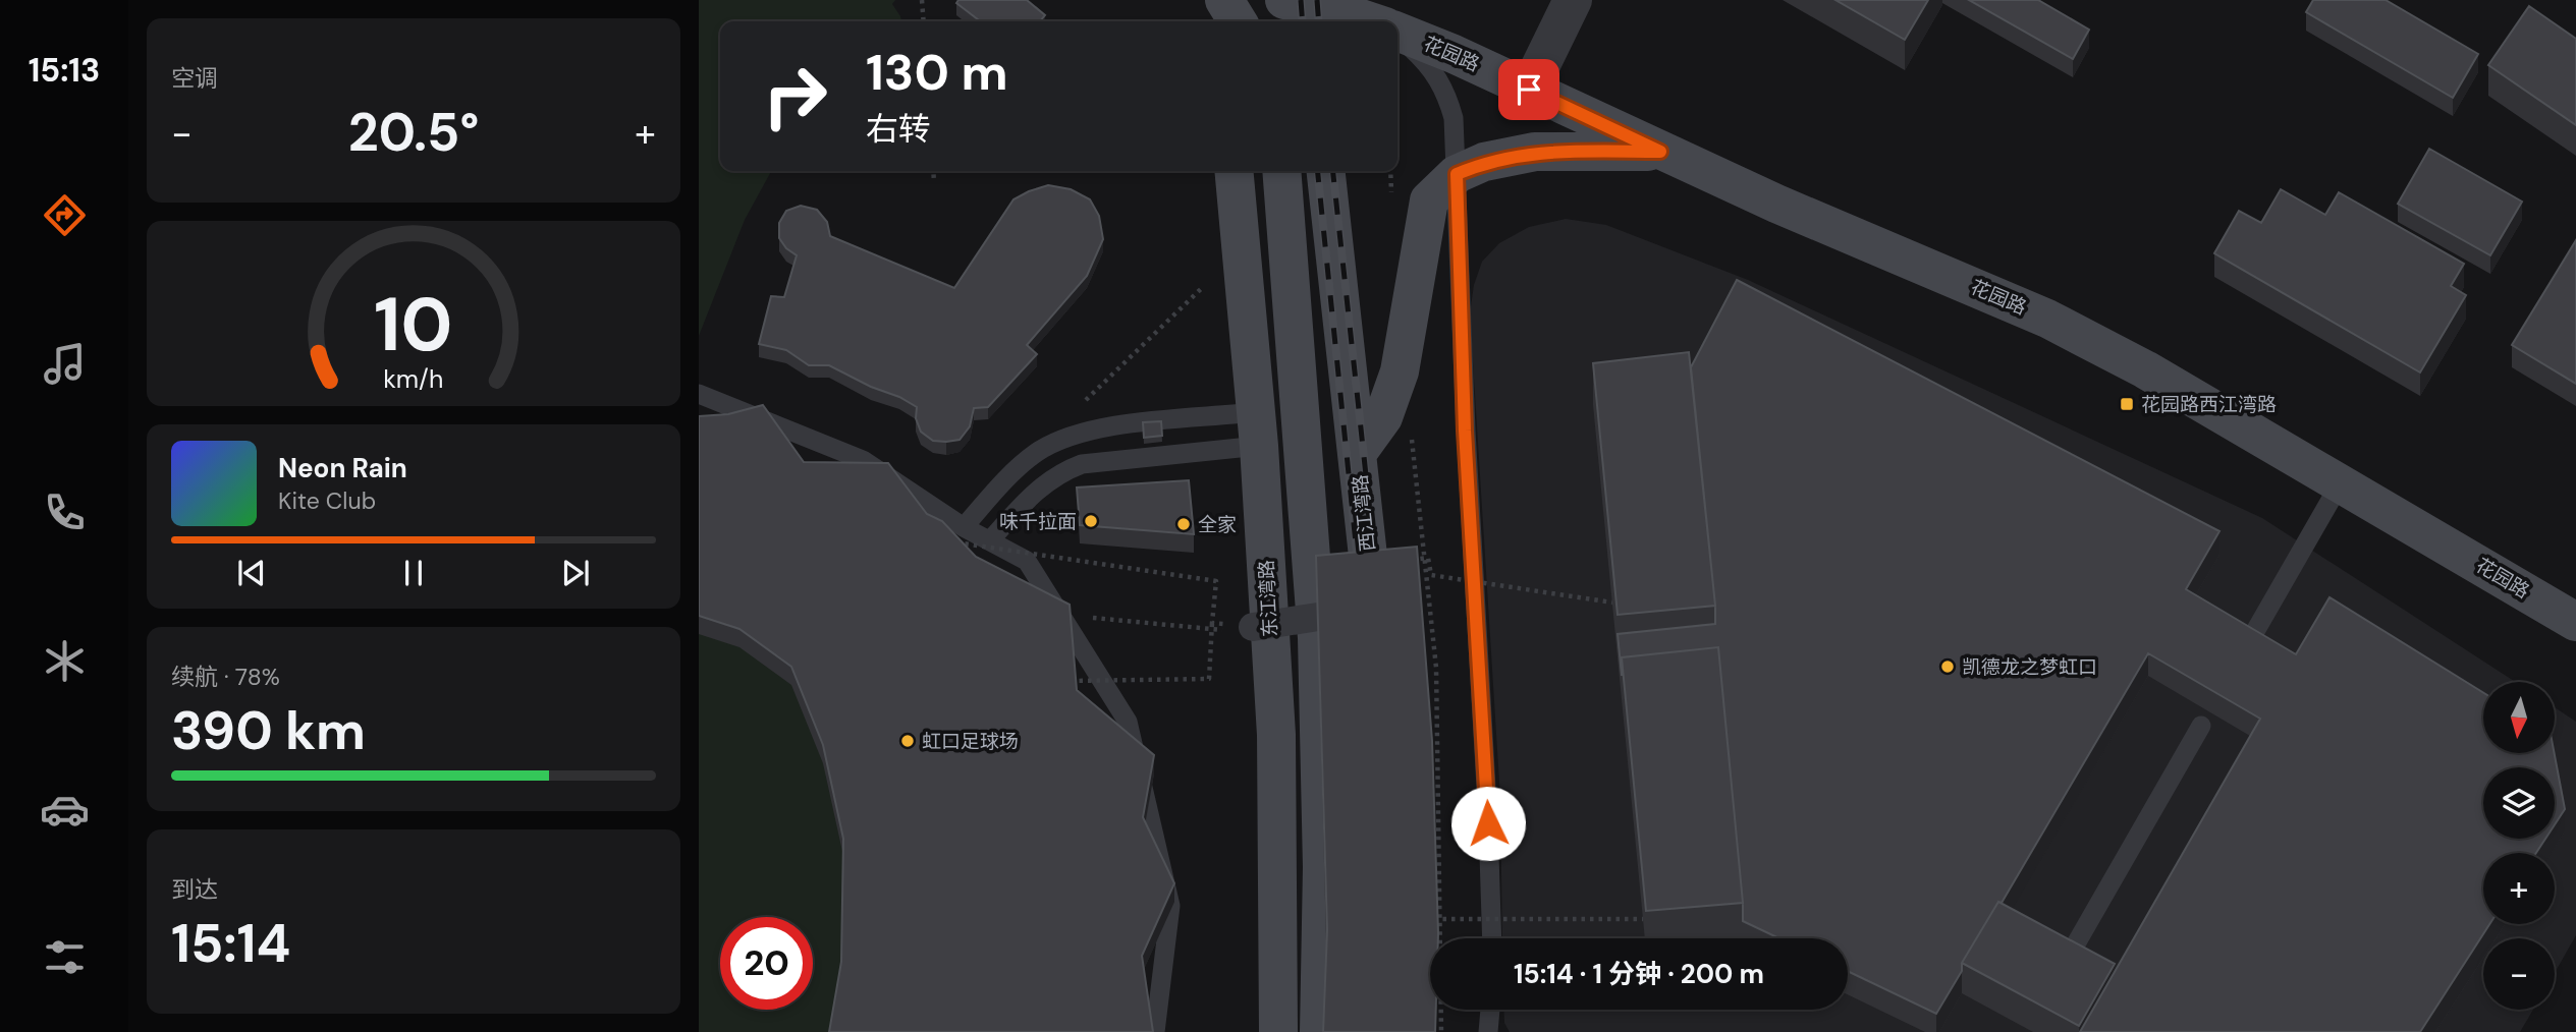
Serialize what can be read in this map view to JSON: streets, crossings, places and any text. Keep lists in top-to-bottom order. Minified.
{"streets":{"main road":["花园路","西江湾路","东江湾路"]},"places":{"transit":["花园路西江湾路"],"other":["味千拉面","全家","凯德龙之梦虹口","虹口足球场"]},"north":"bottom","page":{"tabs":"15:13","tile":["空调",["续航 · 78%","390 km"],["到达","15:14"]],"turn":["130 m","右转"],"heat":["−","20.5°","+"],"song":["Neon Rain","Kite Club"],"map_buttons":["+","−"],"limit":"20","trip":"15:14 · 1 分钟 · 200 m","gauge":["10","km/h"]}}
